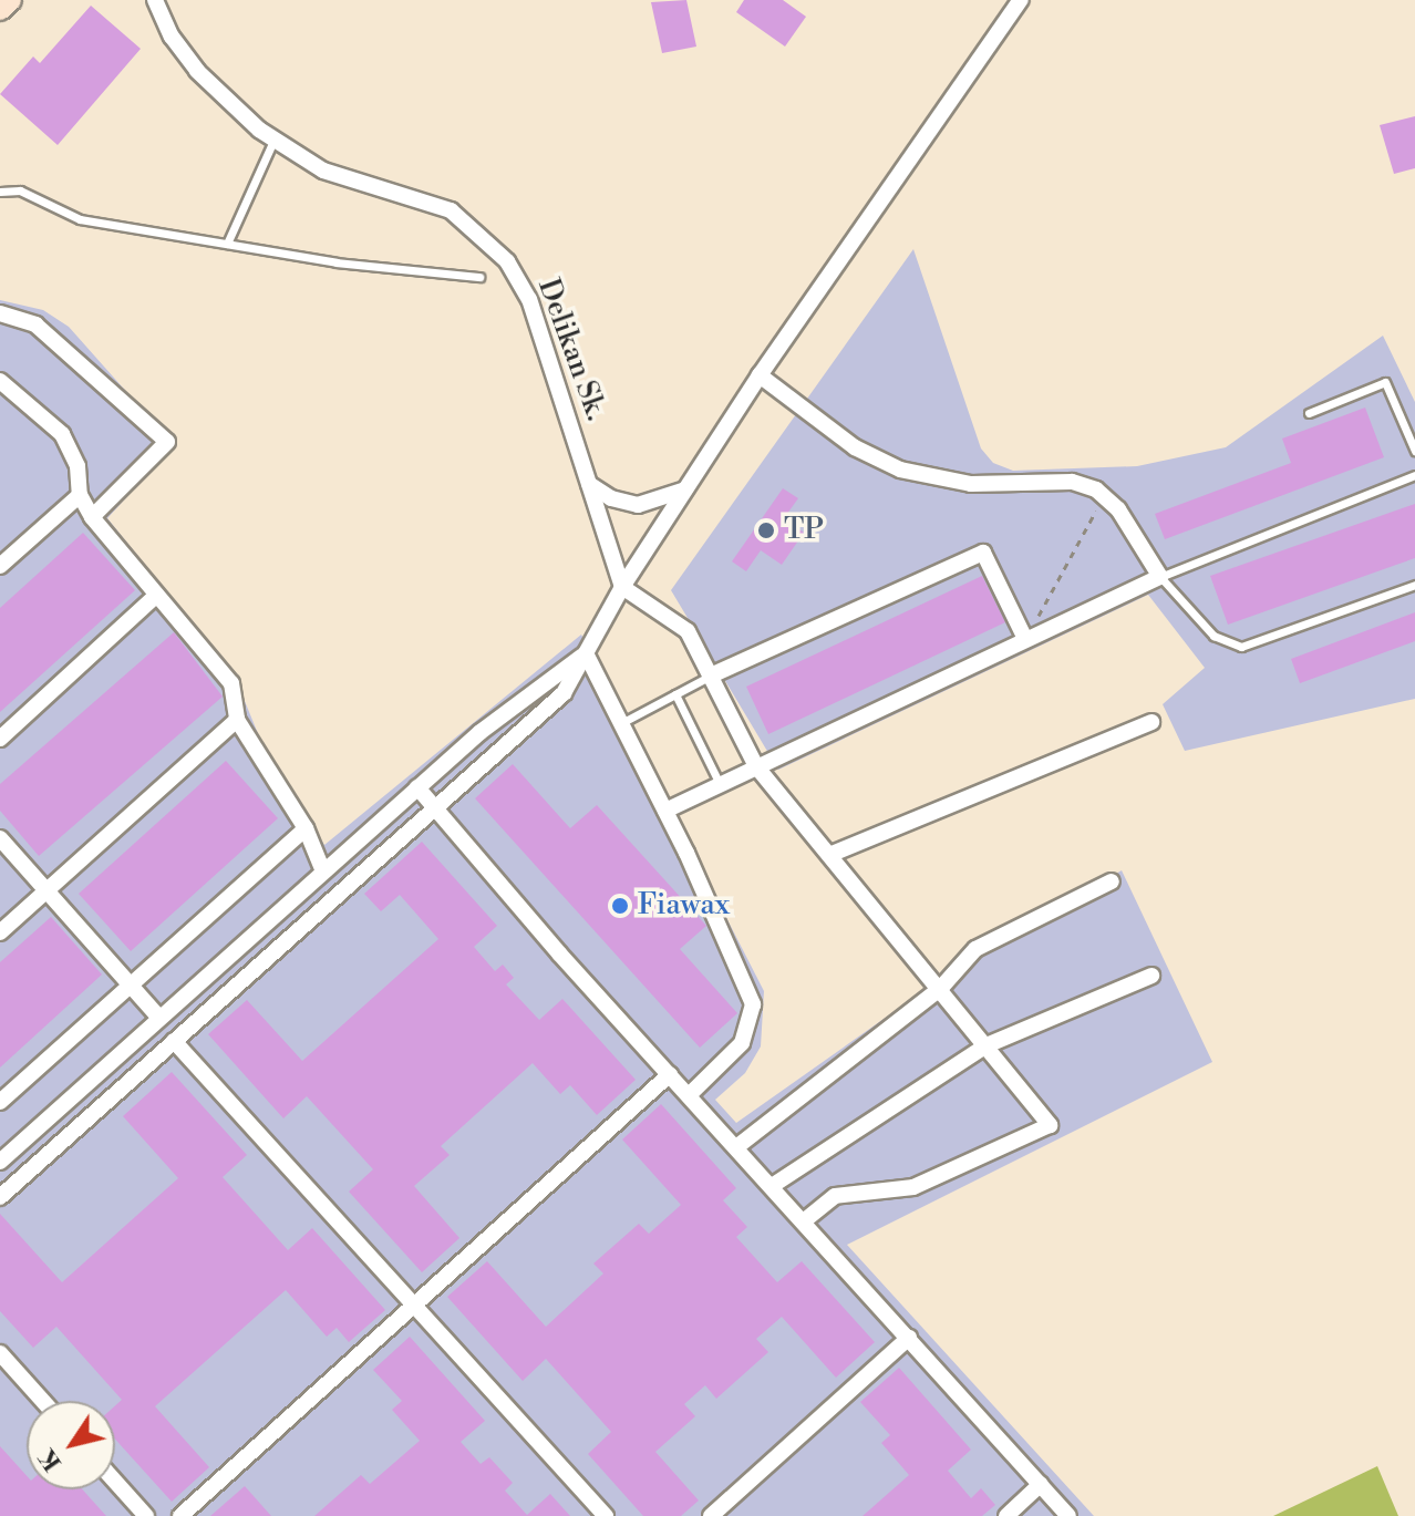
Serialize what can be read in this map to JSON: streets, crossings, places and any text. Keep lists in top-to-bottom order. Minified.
{"streets":{"street":["Delikan Sk."]},"places":["TP","Fiawax"],"north":"bottom left"}
